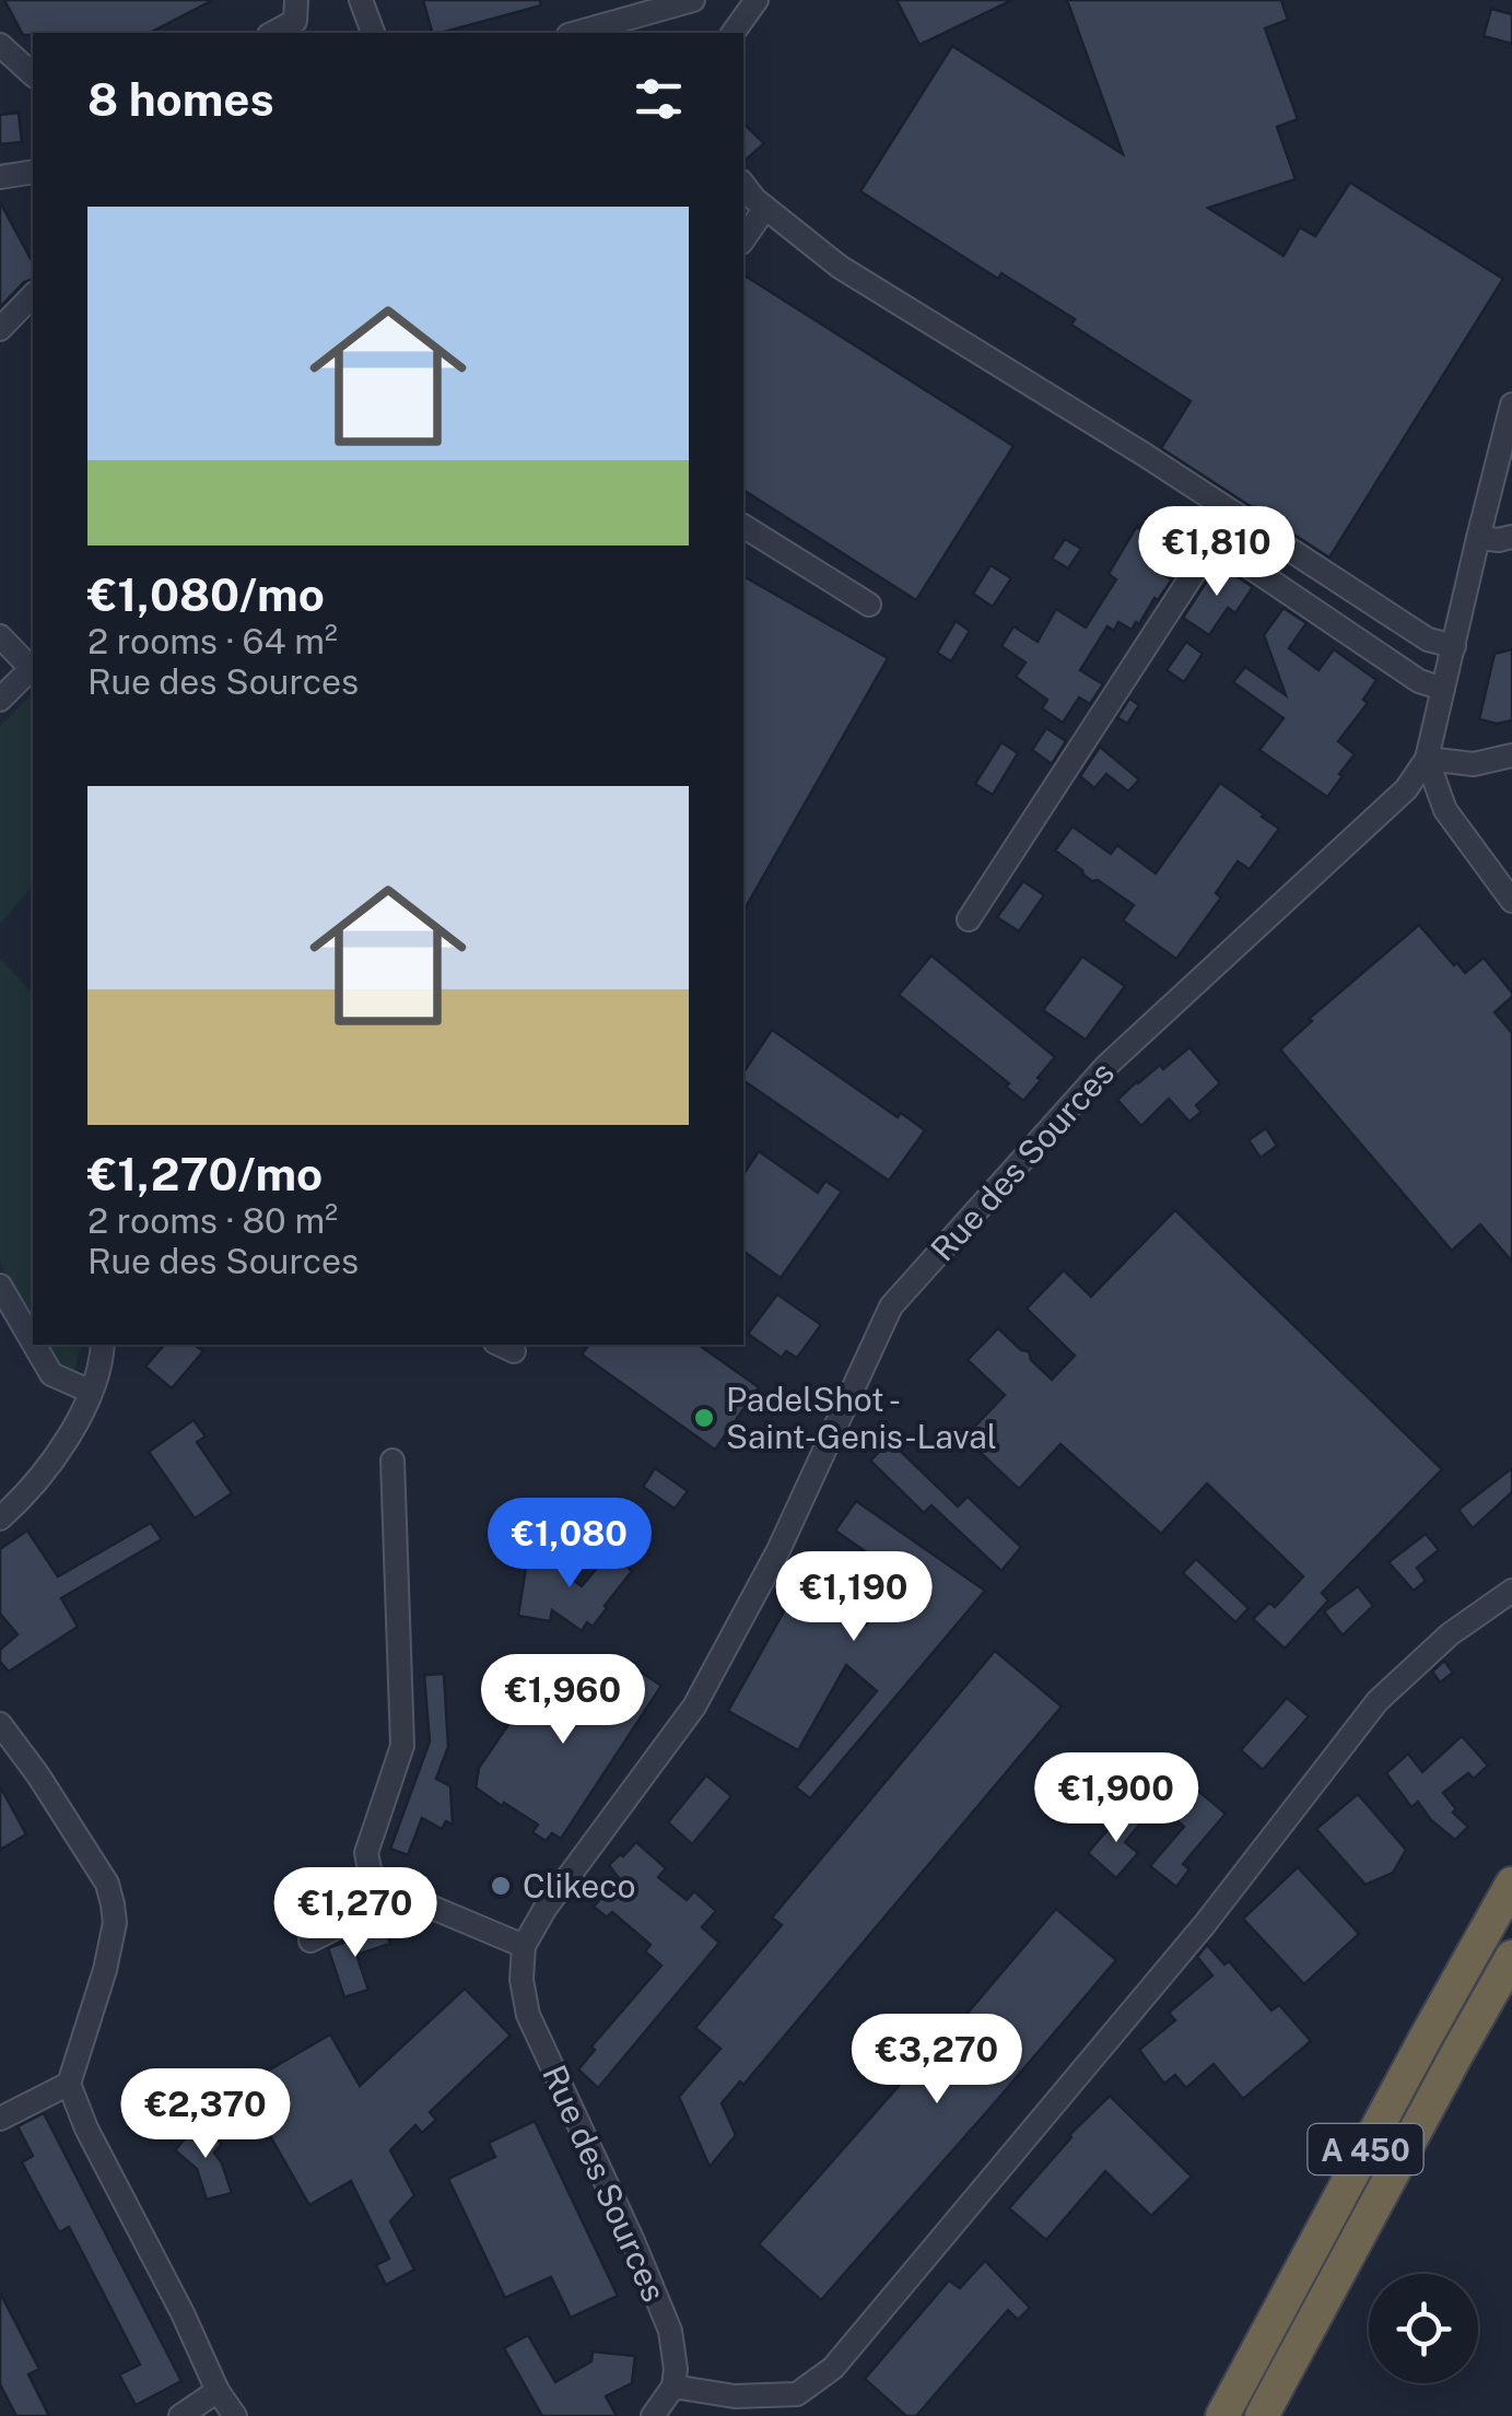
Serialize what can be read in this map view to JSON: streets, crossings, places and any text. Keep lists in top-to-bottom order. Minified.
{"streets":{"highway":["A 450"],"street":["Rue des Sources"]},"places":["PadelShot - Saint-Genis-Laval","Clikeco"],"page":{"heading":"8 homes","list":[{"name":"€1,080/mo","note":"2 rooms · 64 m² · Rue des Sources"},{"name":"€1,270/mo","note":"2 rooms · 80 m² · Rue des Sources"}],"price":["€1,810","€1,080","€1,190","€1,960","€1,900","€1,270","€3,270","€2,370"]}}
